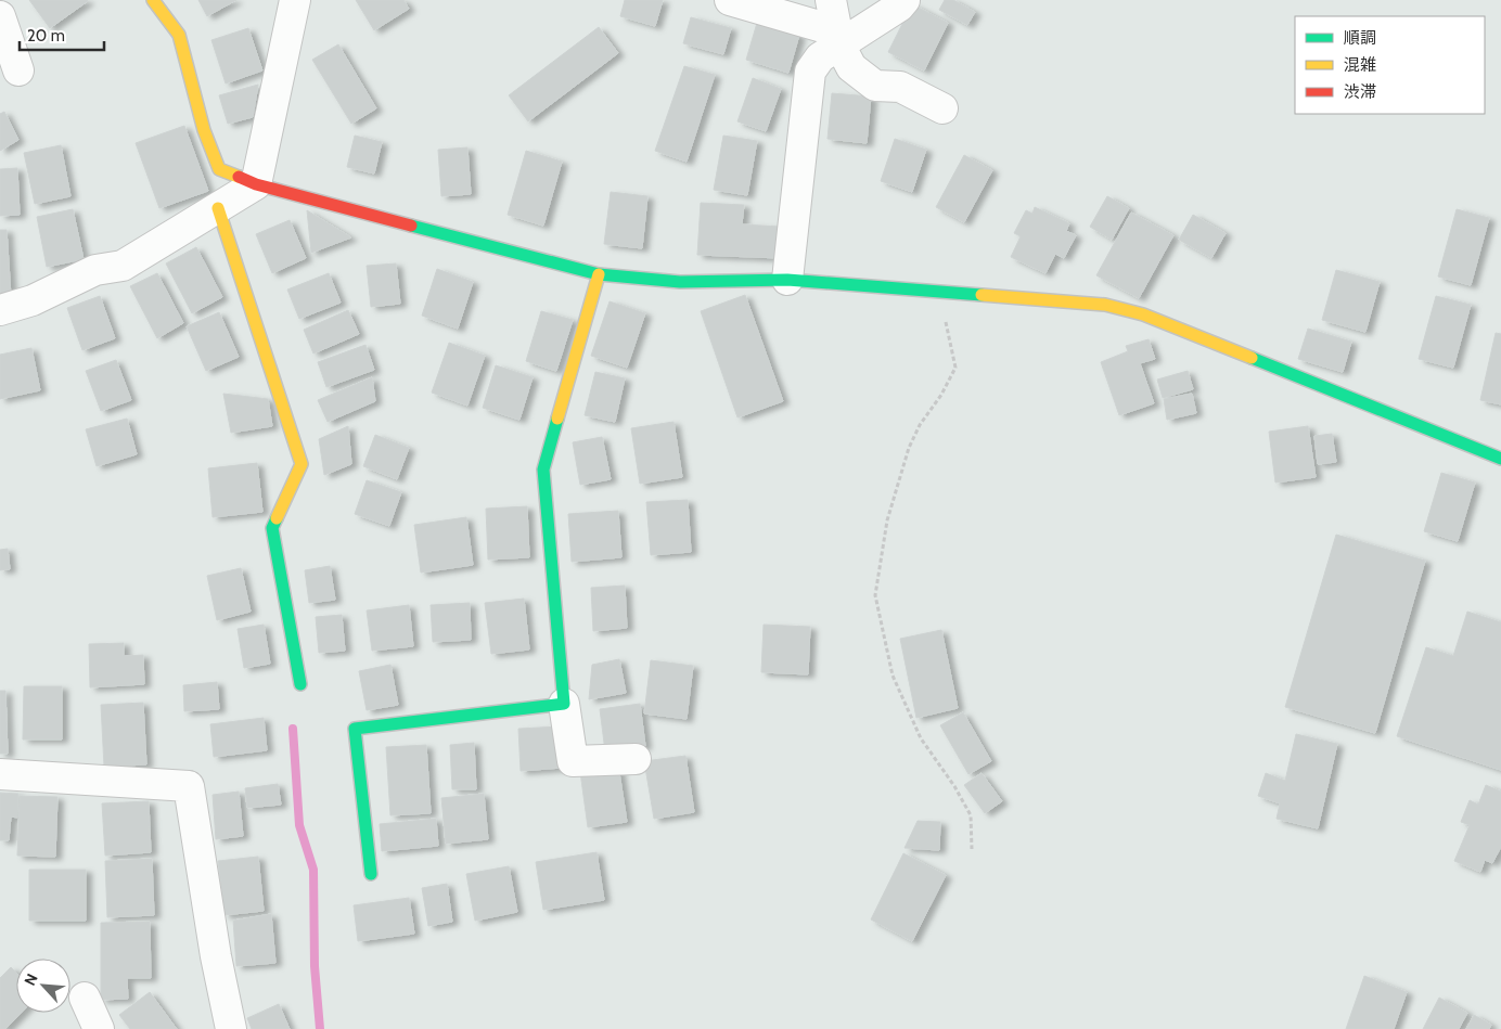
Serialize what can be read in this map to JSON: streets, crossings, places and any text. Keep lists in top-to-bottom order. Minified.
{"legend":["順調","混雑","渋滞"],"scale_bar":"20 m","north":"top left"}
